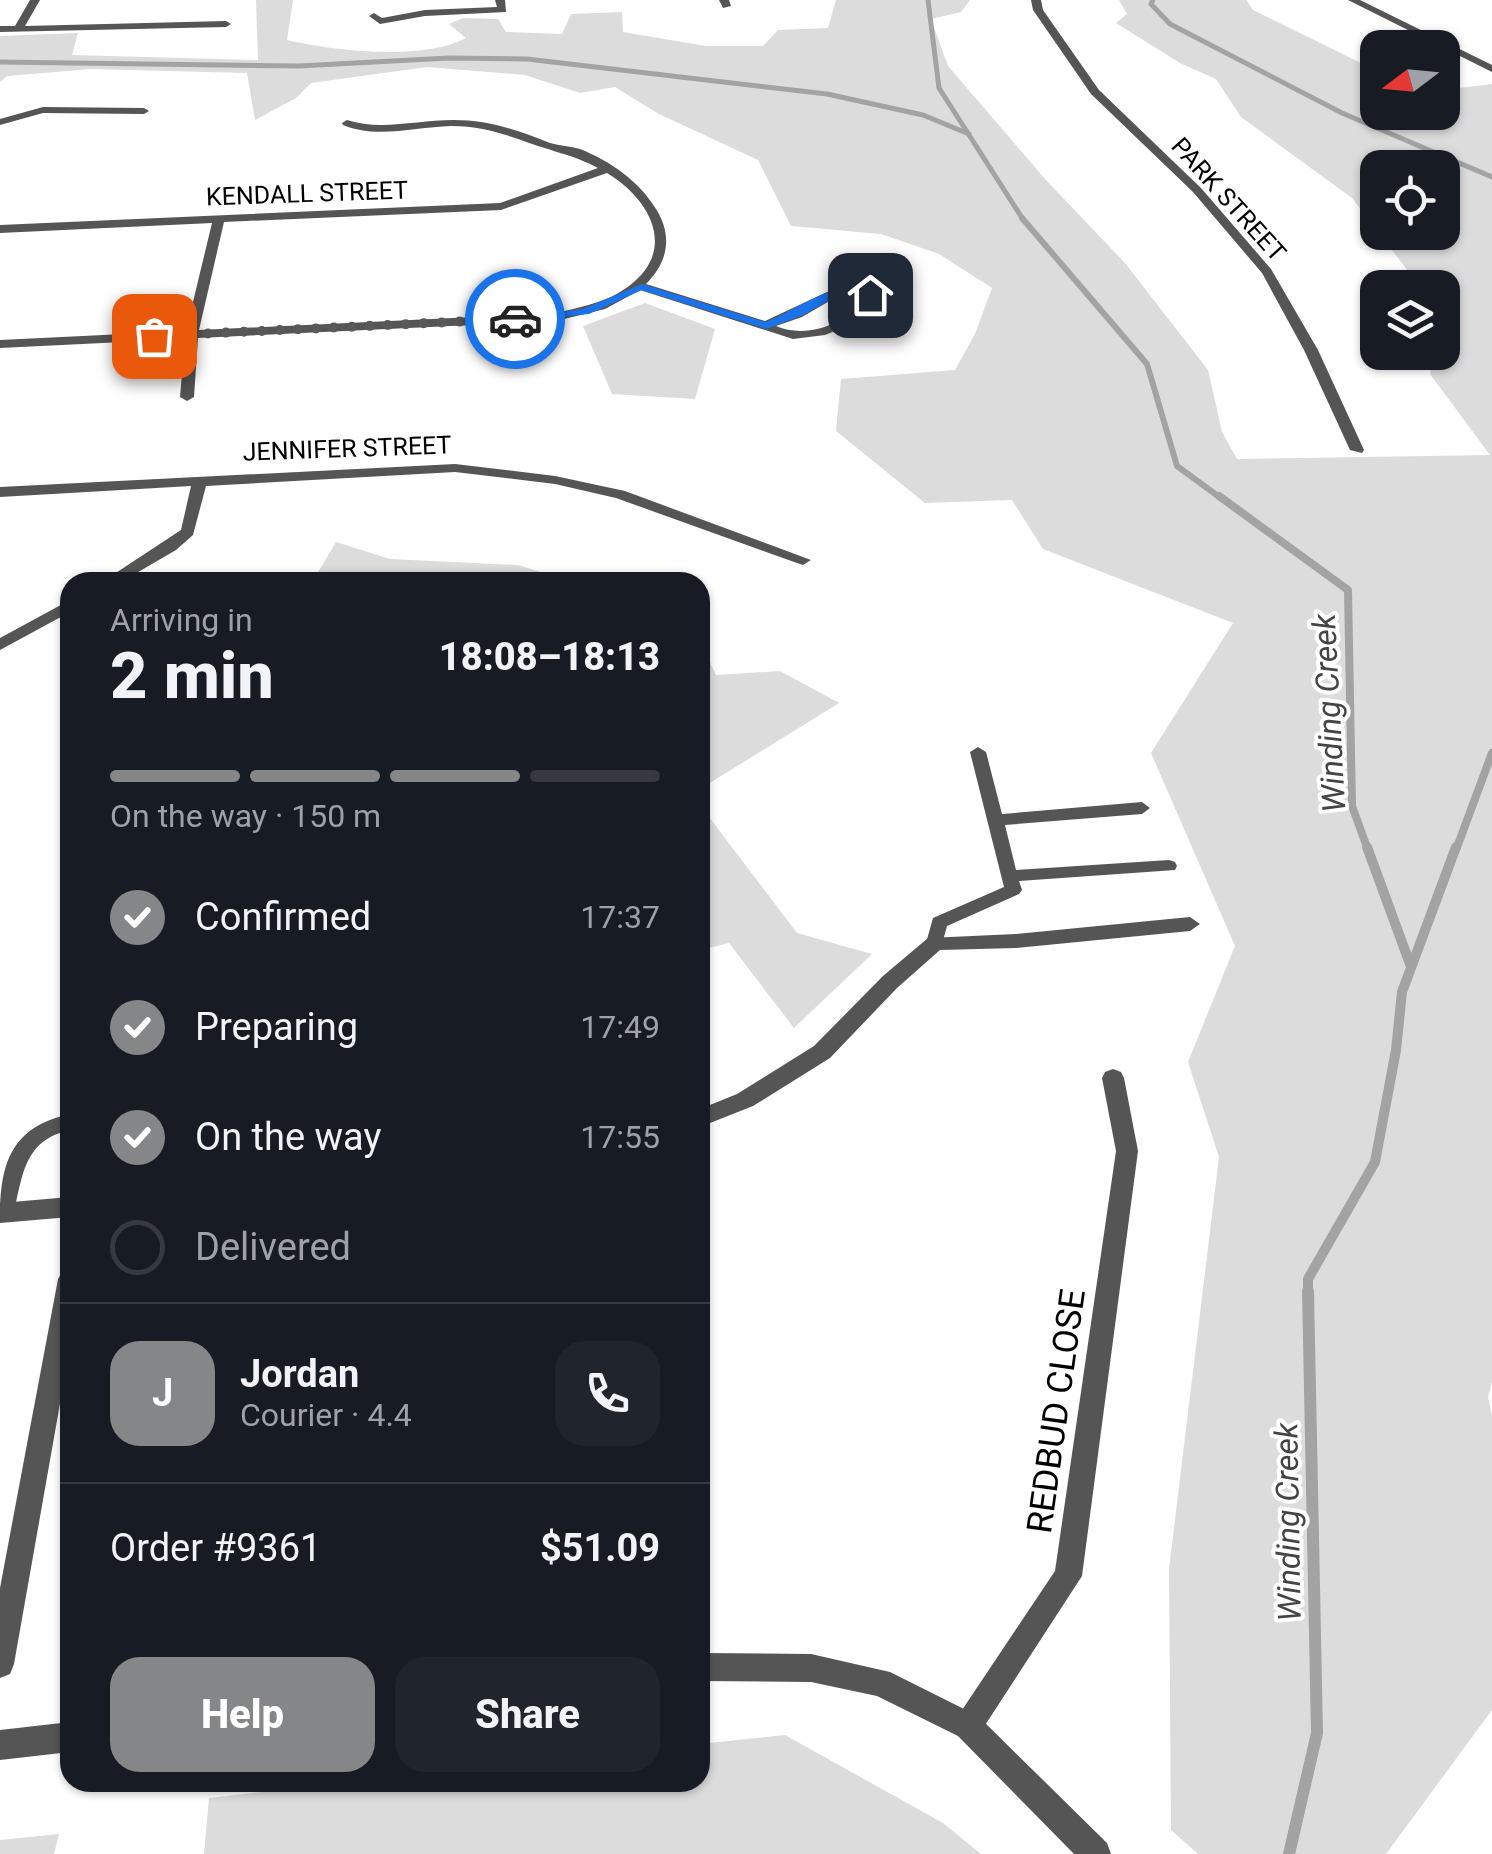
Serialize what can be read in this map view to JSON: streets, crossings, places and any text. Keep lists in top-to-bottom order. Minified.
{"streets":{"street":["KENDALL STREET","PARK STREET","JENNIFER STREET","REDBUD CLOSE"]},"water":["Winding Creek"],"north":"left","page":{"heading":["2 min","Arriving in","18:08–18:13"],"panel":["Jordan","Courier · 4.4","Order #9361","$51.09"],"bar":"On the way · 150 m","list":[["Confirmed","17:37"],["Preparing","17:49"],["On the way","17:55"],"Delivered"],"round":"J","buttons":["Help","Share"]}}
